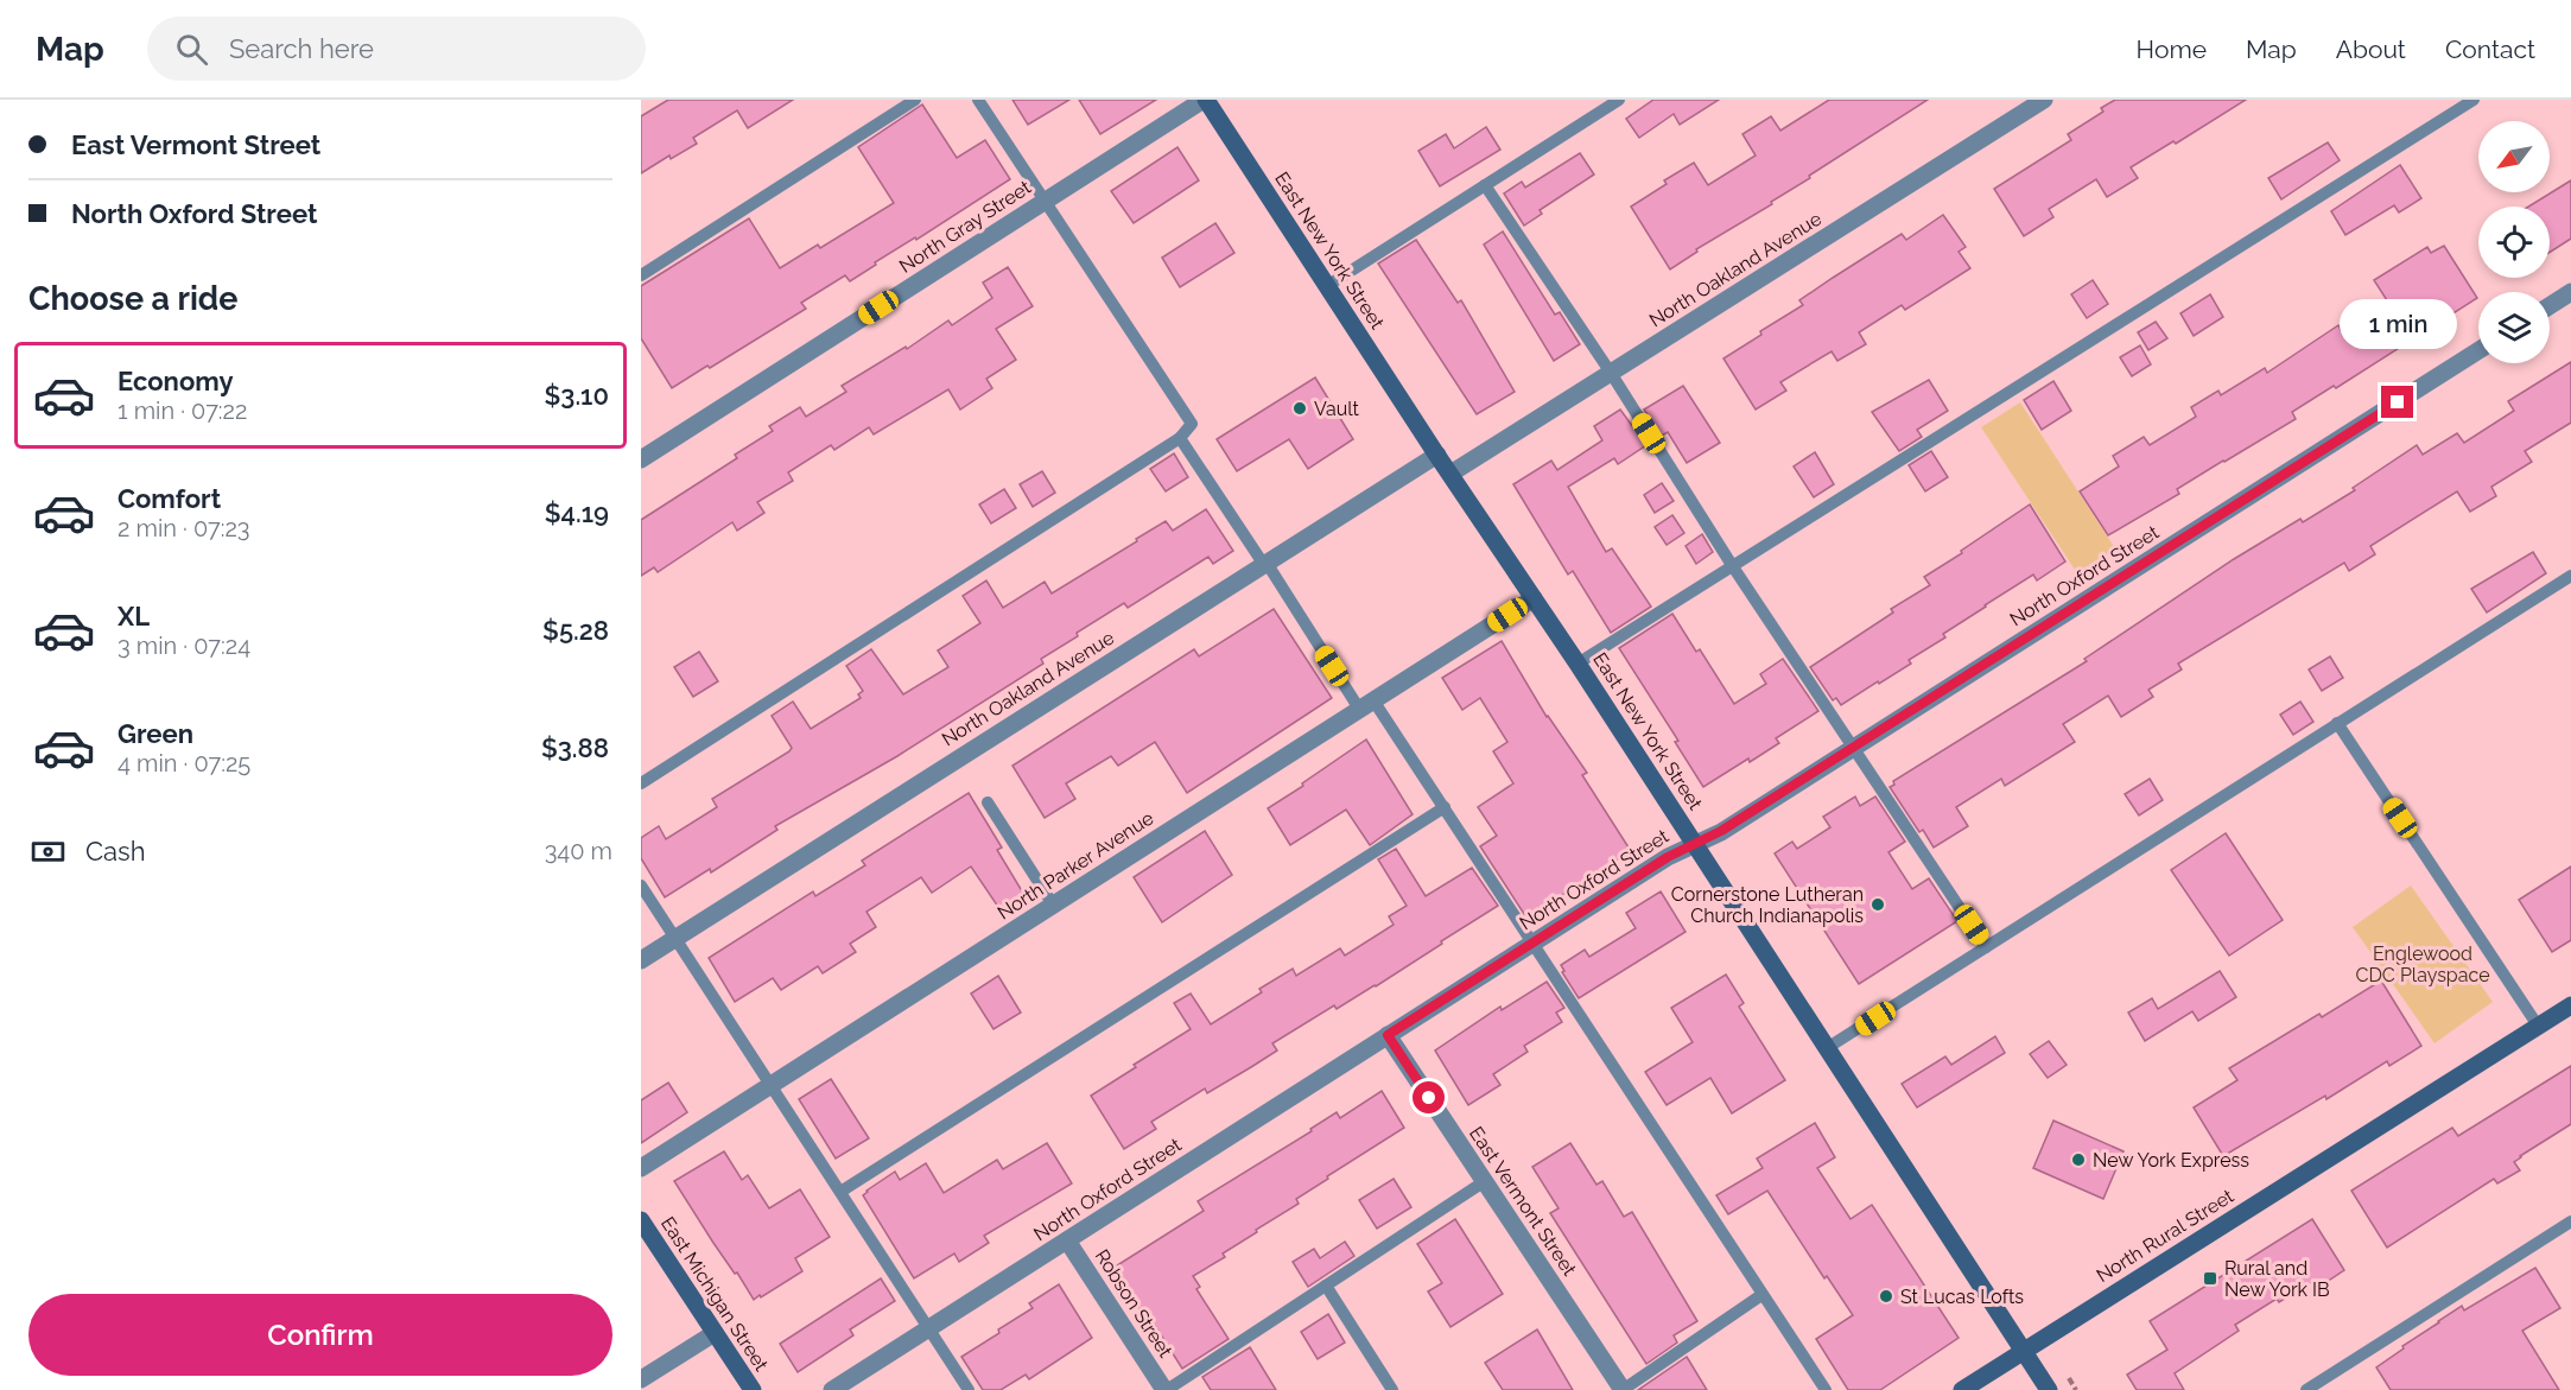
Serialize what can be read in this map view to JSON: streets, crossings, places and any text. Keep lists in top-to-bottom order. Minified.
{"streets":{"main road":["East New York Street","North Rural Street","East Michigan Street"],"street":["North Gray Street","North Oakland Avenue","North Oxford Street","North Parker Avenue","East Vermont Street","Robson Street"]},"crossings":[["North Gray Street","East New York Street"],["East New York Street","North Oakland Avenue"],["East New York Street","North Oxford Street"],["East New York Street","North Parker Avenue"],["East New York Street","North Rural Street"],["North Oxford Street","East Vermont Street"],["North Oxford Street","Robson Street"]],"parks":["Englewood CDC Playspace"],"places":{"other":["Vault","Cornerstone Lutheran Church Indianapolis","New York Express","St Lucas Lofts"],"transit":["Rural and New York IB"]},"north":"bottom left","page":{"header":"Map","search":"Search here","nav":["Home","Map","About","Contact"],"banner":["East Vermont Street","North Oxford Street"],"heading":"Choose a ride","bubble":"1 min","list":[{"name":"Economy","note":"1 min · 07:22","value":"$3.10"},{"name":"Comfort","note":"2 min · 07:23","value":"$4.19"},{"name":"XL","note":"3 min · 07:24","value":"$5.28"},{"name":"Green","note":"4 min · 07:25","value":"$3.88"}],"pay":["Cash","340 m"],"buttons":"Confirm"}}
